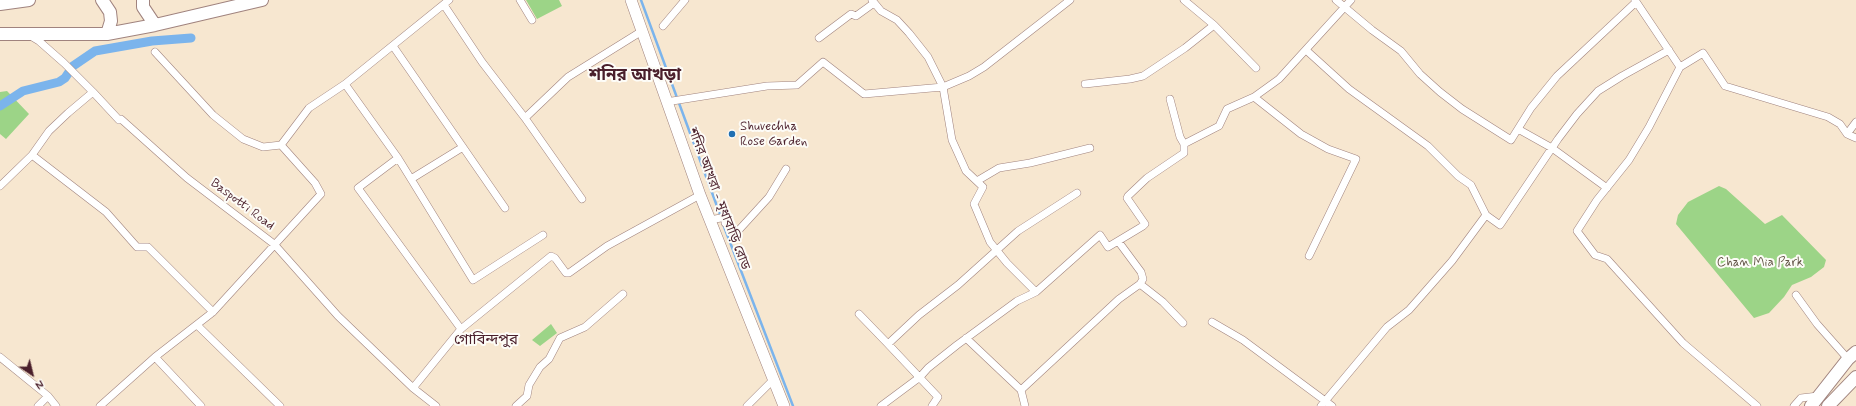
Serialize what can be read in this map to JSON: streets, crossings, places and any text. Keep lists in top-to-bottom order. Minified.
{"streets":{"main road":["শনির আখরা - মৃধাবাড়ি রোড"],"street":["Baspotti Road"]},"districts":["শনির আখড়া","গোবিন্দপুর"],"parks":["Chan Mia Park"],"places":["Shuvechha Rose Garden"],"north":"bottom right"}
